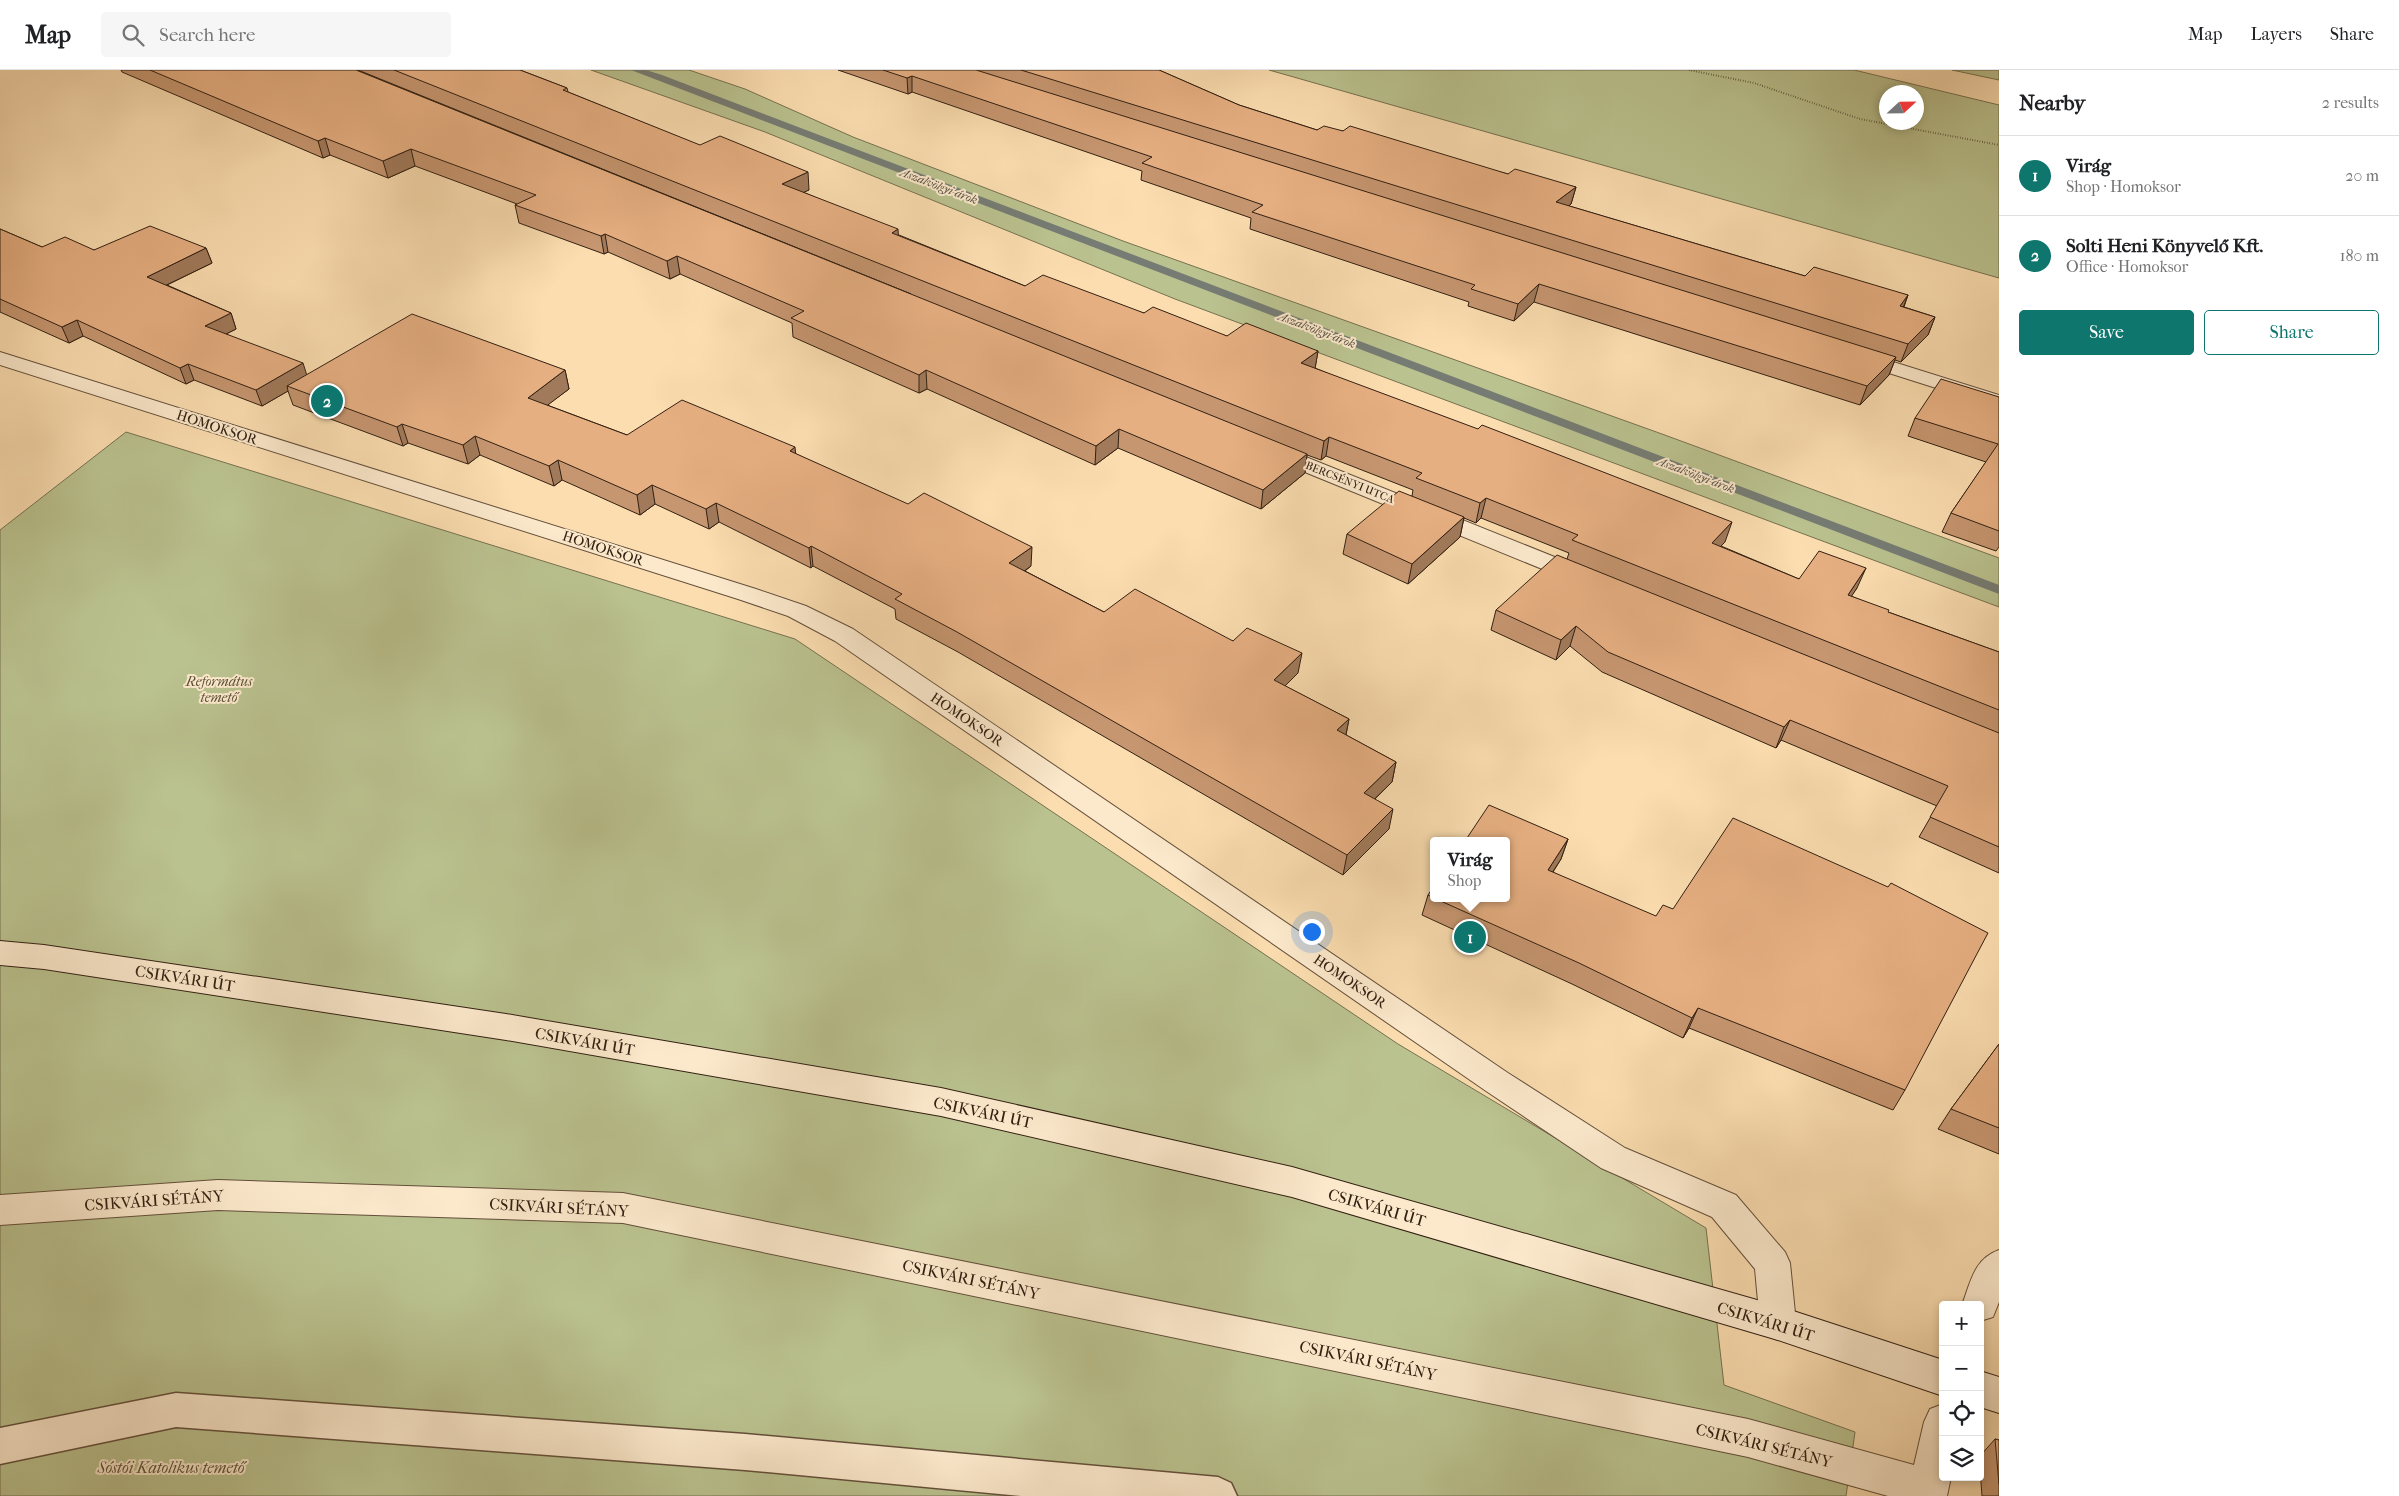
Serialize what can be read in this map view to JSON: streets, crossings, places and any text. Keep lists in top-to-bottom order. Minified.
{"streets":{"street":["HOMOKSOR","BERCSÉNYI UTCA","CSIKVÁRI ÚT","CSIKVÁRI SÉTÁNY"]},"crossings":[["HOMOKSOR","CSIKVÁRI ÚT"]],"water":["Aszalvölgyi-árok"],"parks":["Református temető","Sóstói Katolikus temető"],"north":"right","page":{"header":"Map","search":"Search here","nav":["Map","Layers","Share"],"heading":["Nearby","2 results"],"list":[{"mark":"1","name":"Virág","note":"Shop · Homoksor","value":"20 m"},{"mark":"2","name":"Solti Heni Könyvelő Kft.","note":"Office · Homoksor","value":"180 m"}],"buttons":["Save","Share"],"pins":["2","1"],"popup":["Virág","Shop"],"map_buttons":["+","−"]}}
